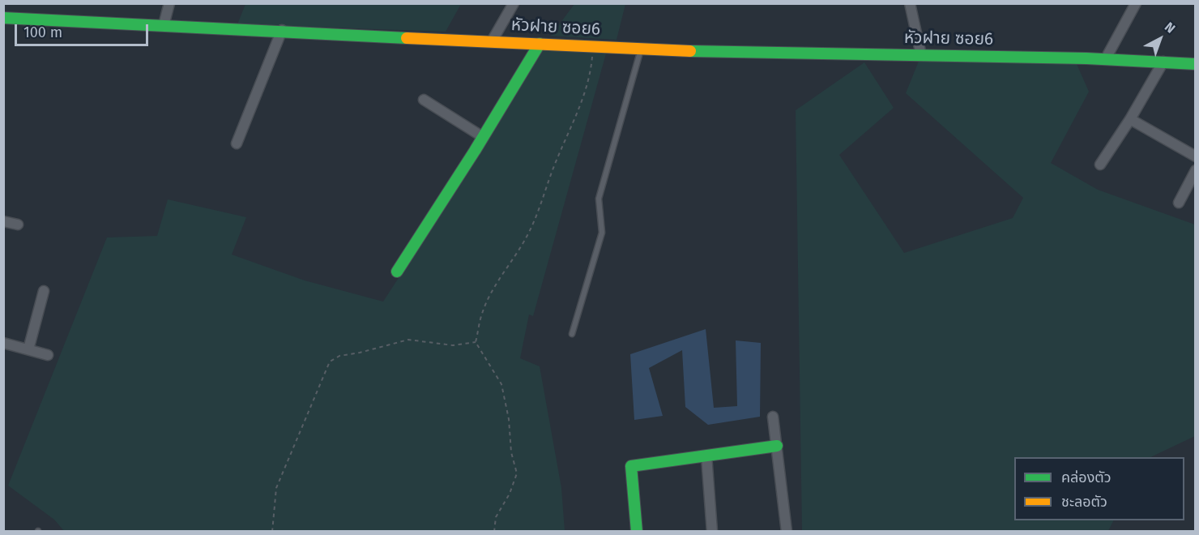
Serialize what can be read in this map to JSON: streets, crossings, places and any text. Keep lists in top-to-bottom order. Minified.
{"streets":{"street":["หัวฝาย ซอย6"]},"legend":["คล่องตัว","ชะลอตัว"],"scale_bar":"100 m","north":"top right"}
